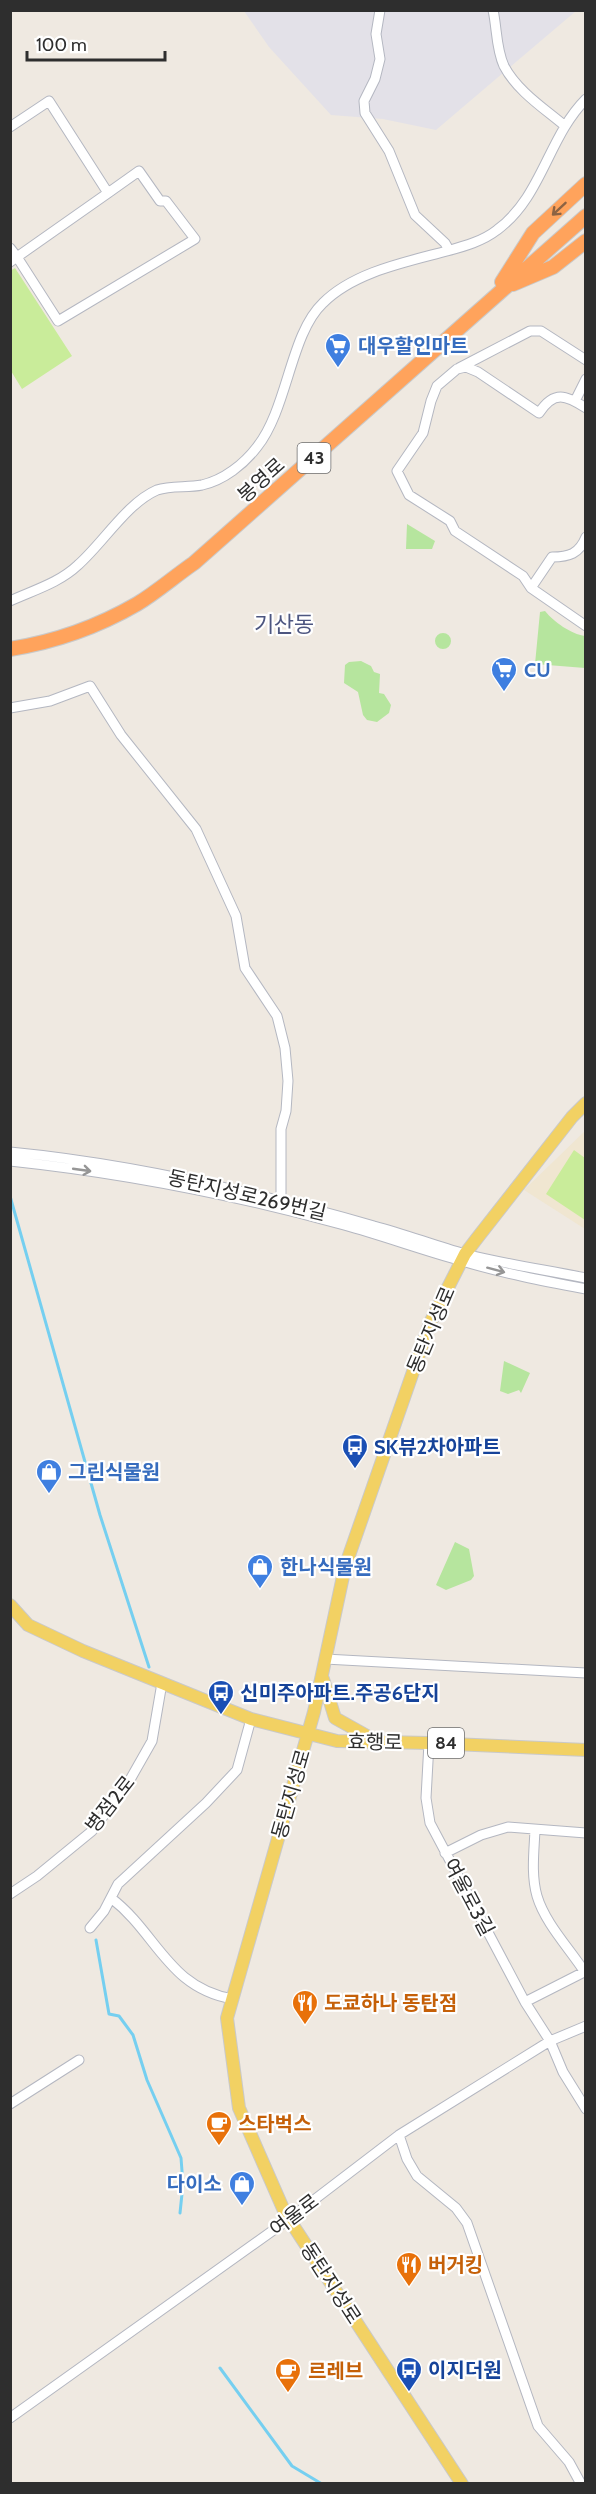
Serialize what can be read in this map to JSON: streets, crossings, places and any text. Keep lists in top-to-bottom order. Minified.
{"streets":{"highway":["43","봉영로"],"main road":["동탄지성로","효행로","84"],"street":["동탄지성로269번길","병점2로","여울로3길","여울로"]},"crossings":[["동탄지성로269번길","동탄지성로"],["동탄지성로","효행로"],["동탄지성로","여울로"],["효행로","84"],["효행로","병점2로"],["효행로","여울로3길"],["84","병점2로"],["여울로3길","여울로"]],"districts":["기산동"],"places":{"supermarket":["대우할인마트","CU"],"bus stop":["SK뷰2차아파트","신미주아파트.주공6단지","이지더원"],"shop":["그린식물원","한나식물원","다이소"],"restaurant":["도쿄하나 동탄점","버거킹"],"cafe":["스타벅스","르레브"]},"scale_bar":"100 m"}
